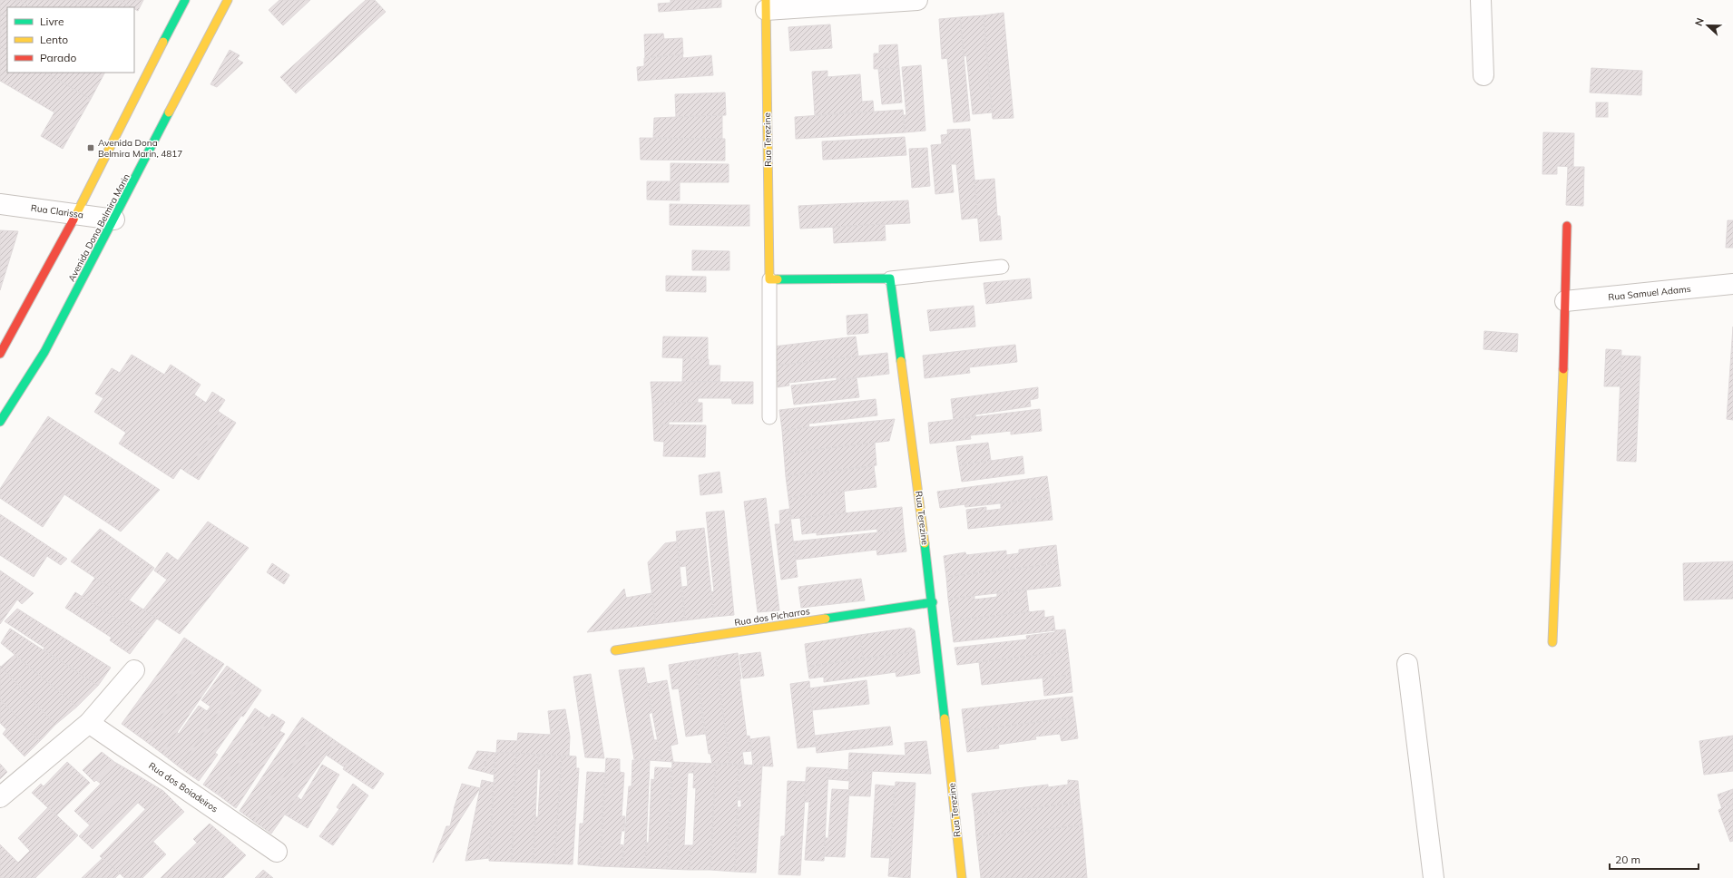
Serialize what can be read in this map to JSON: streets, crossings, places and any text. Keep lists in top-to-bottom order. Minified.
{"streets":{"street":["Rua Terezine","Rua Clarissa","Avenida Dona Belmira Marin","Rua Samuel Adams","Rua dos Picharros","Rua dos Boiadeiros"]},"crossings":[["Rua Terezine","Rua dos Picharros"],["Rua Clarissa","Avenida Dona Belmira Marin"]],"places":{"transit":["Avenida Dona Belmira Marin, 4817"]},"legend":["Livre","Lento","Parado"],"scale_bar":"20 m","north":"left"}
